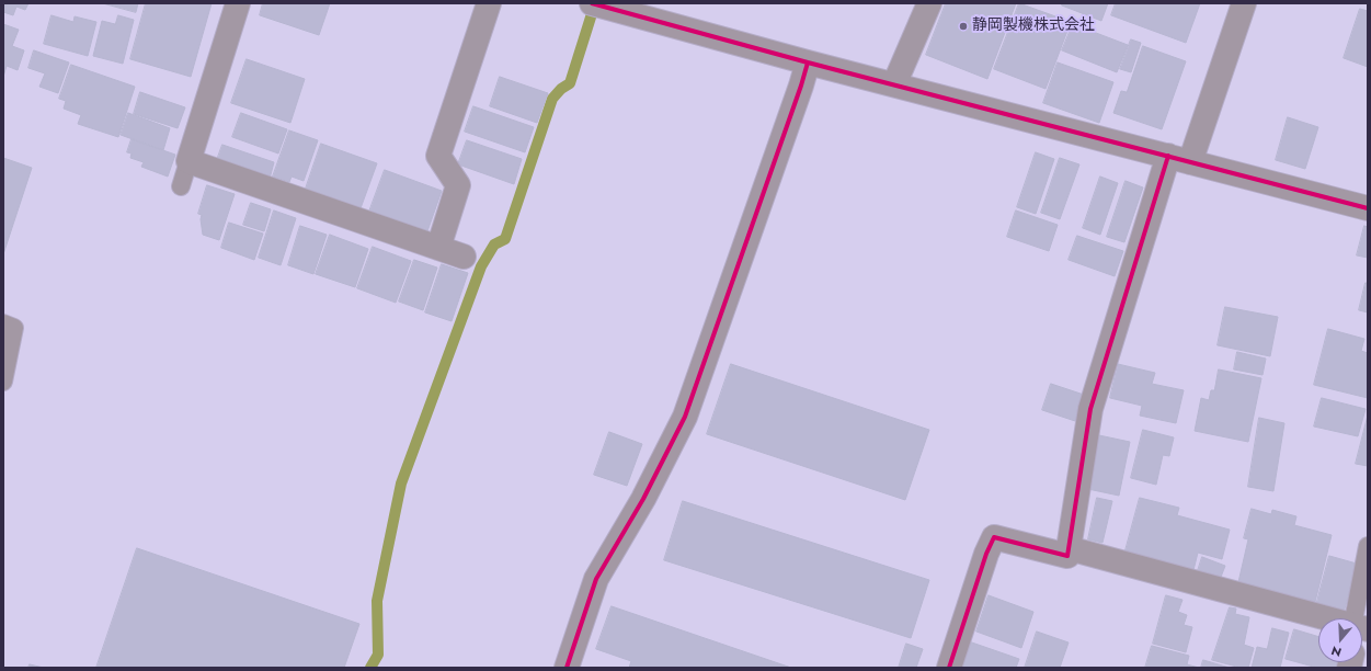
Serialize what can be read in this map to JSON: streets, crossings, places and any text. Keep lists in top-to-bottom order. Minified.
{"places":["静岡製機株式会社"],"north":"bottom"}
